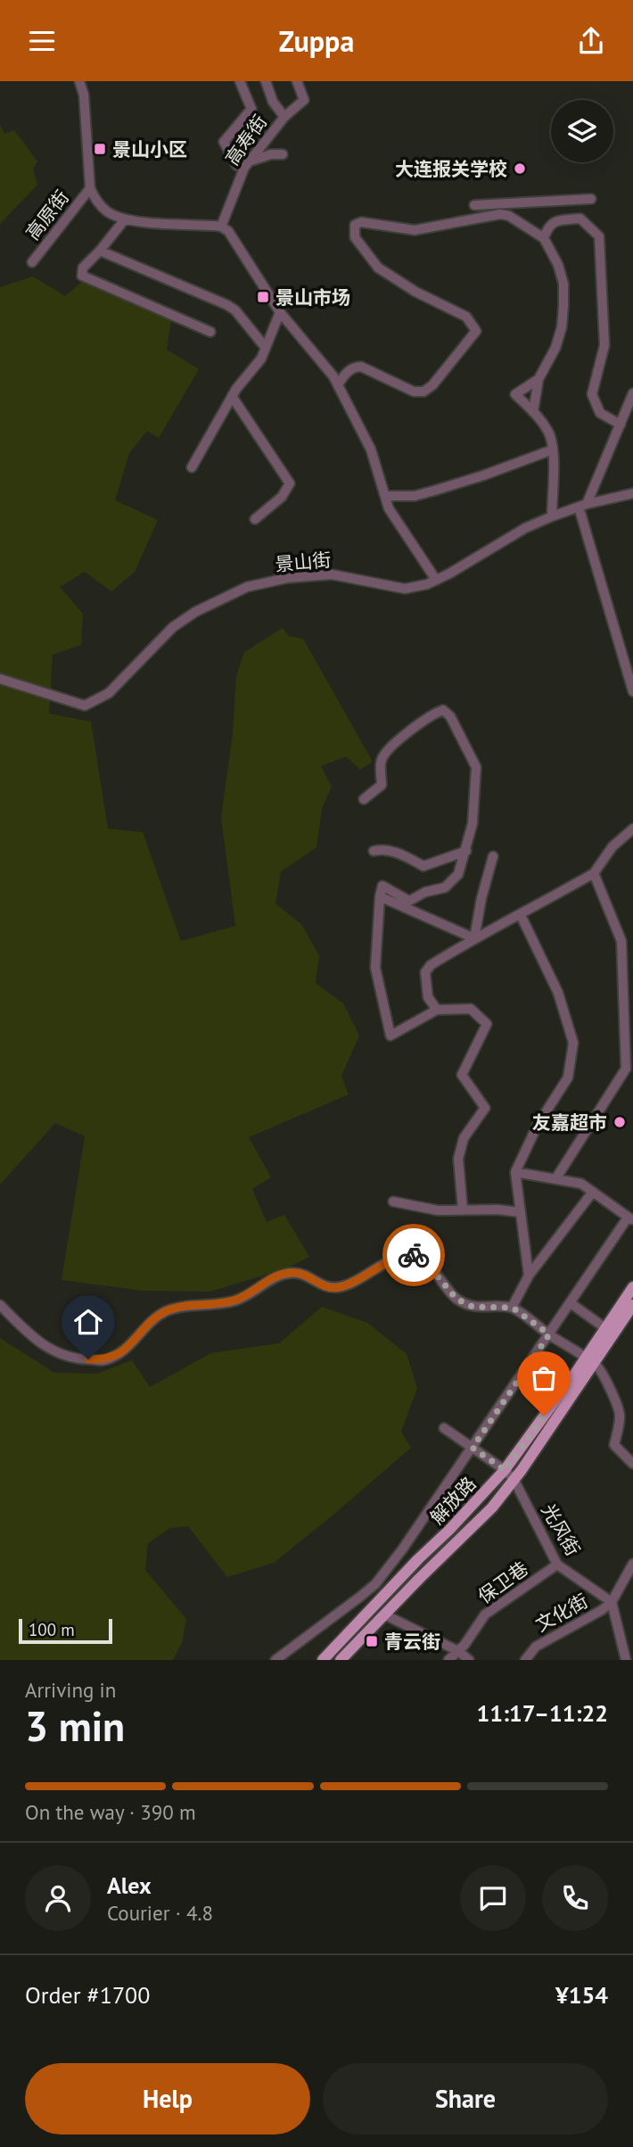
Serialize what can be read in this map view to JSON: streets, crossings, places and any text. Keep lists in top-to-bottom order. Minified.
{"streets":{"main road":["解放路"],"street":["高寿街","高原街","景山街","光风街","保卫巷","文化街"]},"crossings":[["解放路","光风街"],["光风街","保卫巷"],["光风街","文化街"]],"places":{"transit":["景山小区","景山市场","青云街"],"other":["大连报关学校","友嘉超市"]},"scale_bar":"100 m","page":{"header":"Zuppa","scale":"100 m","heading":["3 min","Arriving in","11:17–11:22"],"panel":["Alex","Courier · 4.8","Order #1700","¥154"],"bar":"On the way · 390 m","buttons":["Help","Share"]}}
